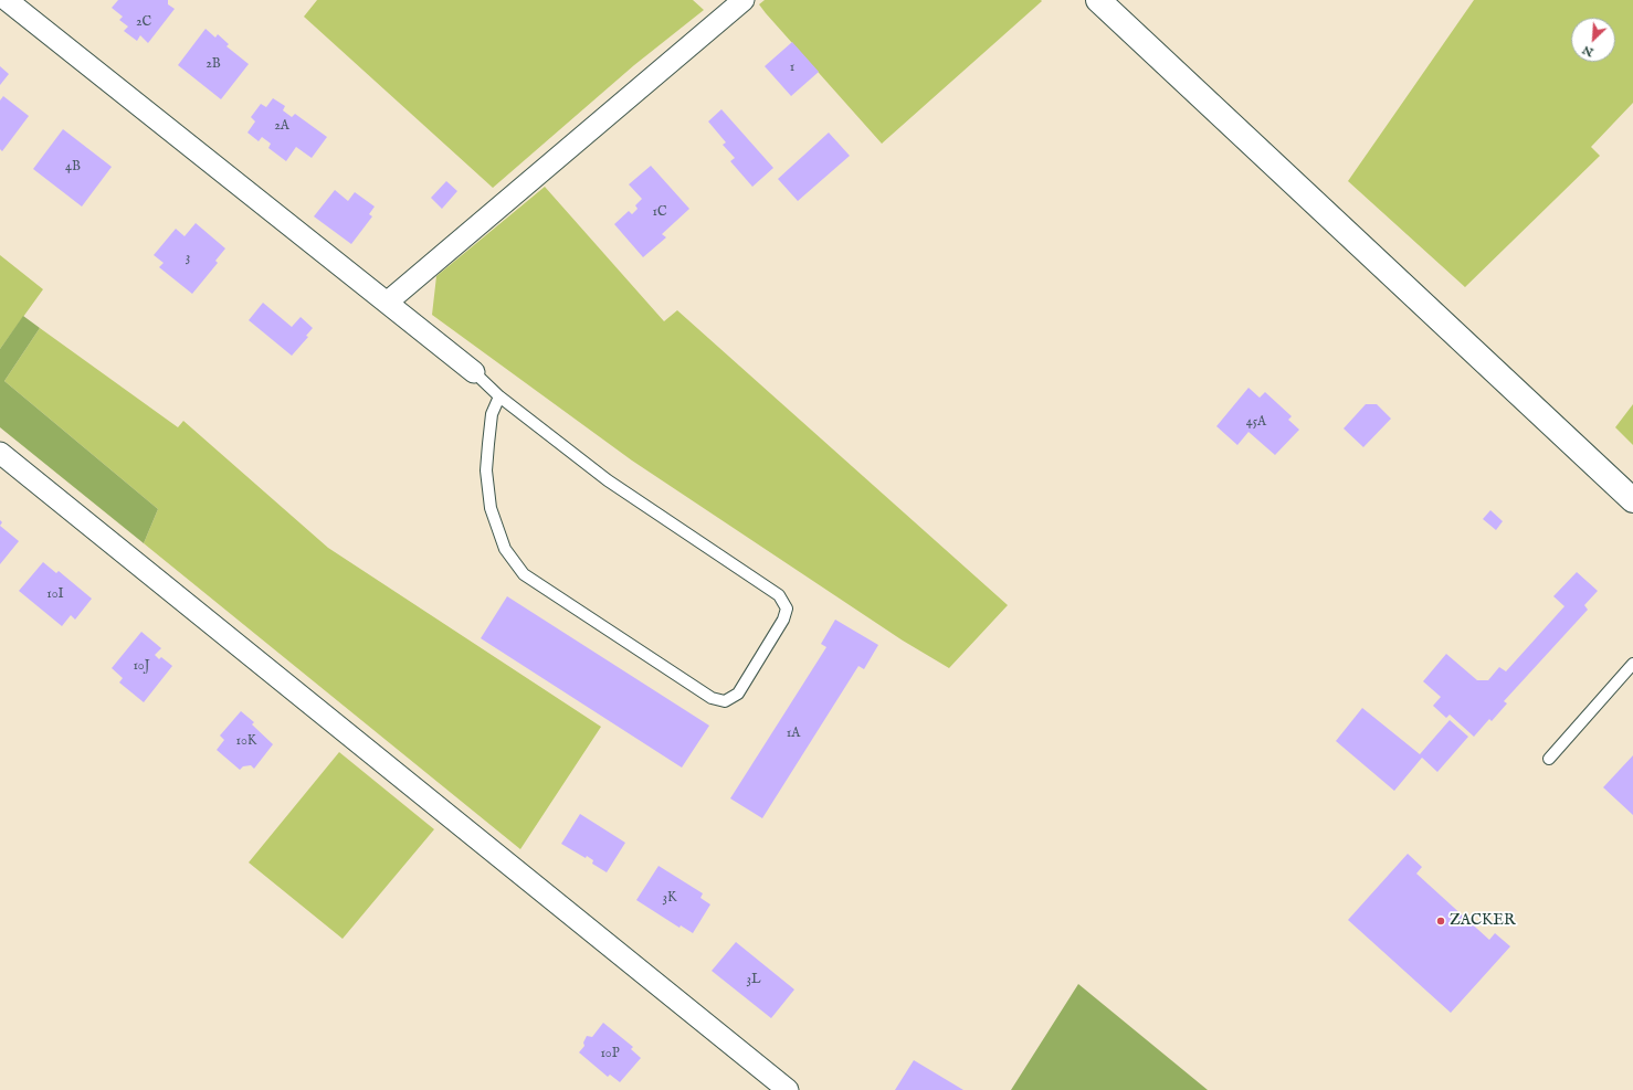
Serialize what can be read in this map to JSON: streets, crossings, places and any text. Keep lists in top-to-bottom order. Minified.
{"places":["ZACKER"],"house_numbers":["2C","2B","1","2A","4B","1C","3","45A","10I","10J","1A","10K","3K","3L","10P"],"north":"bottom left"}
